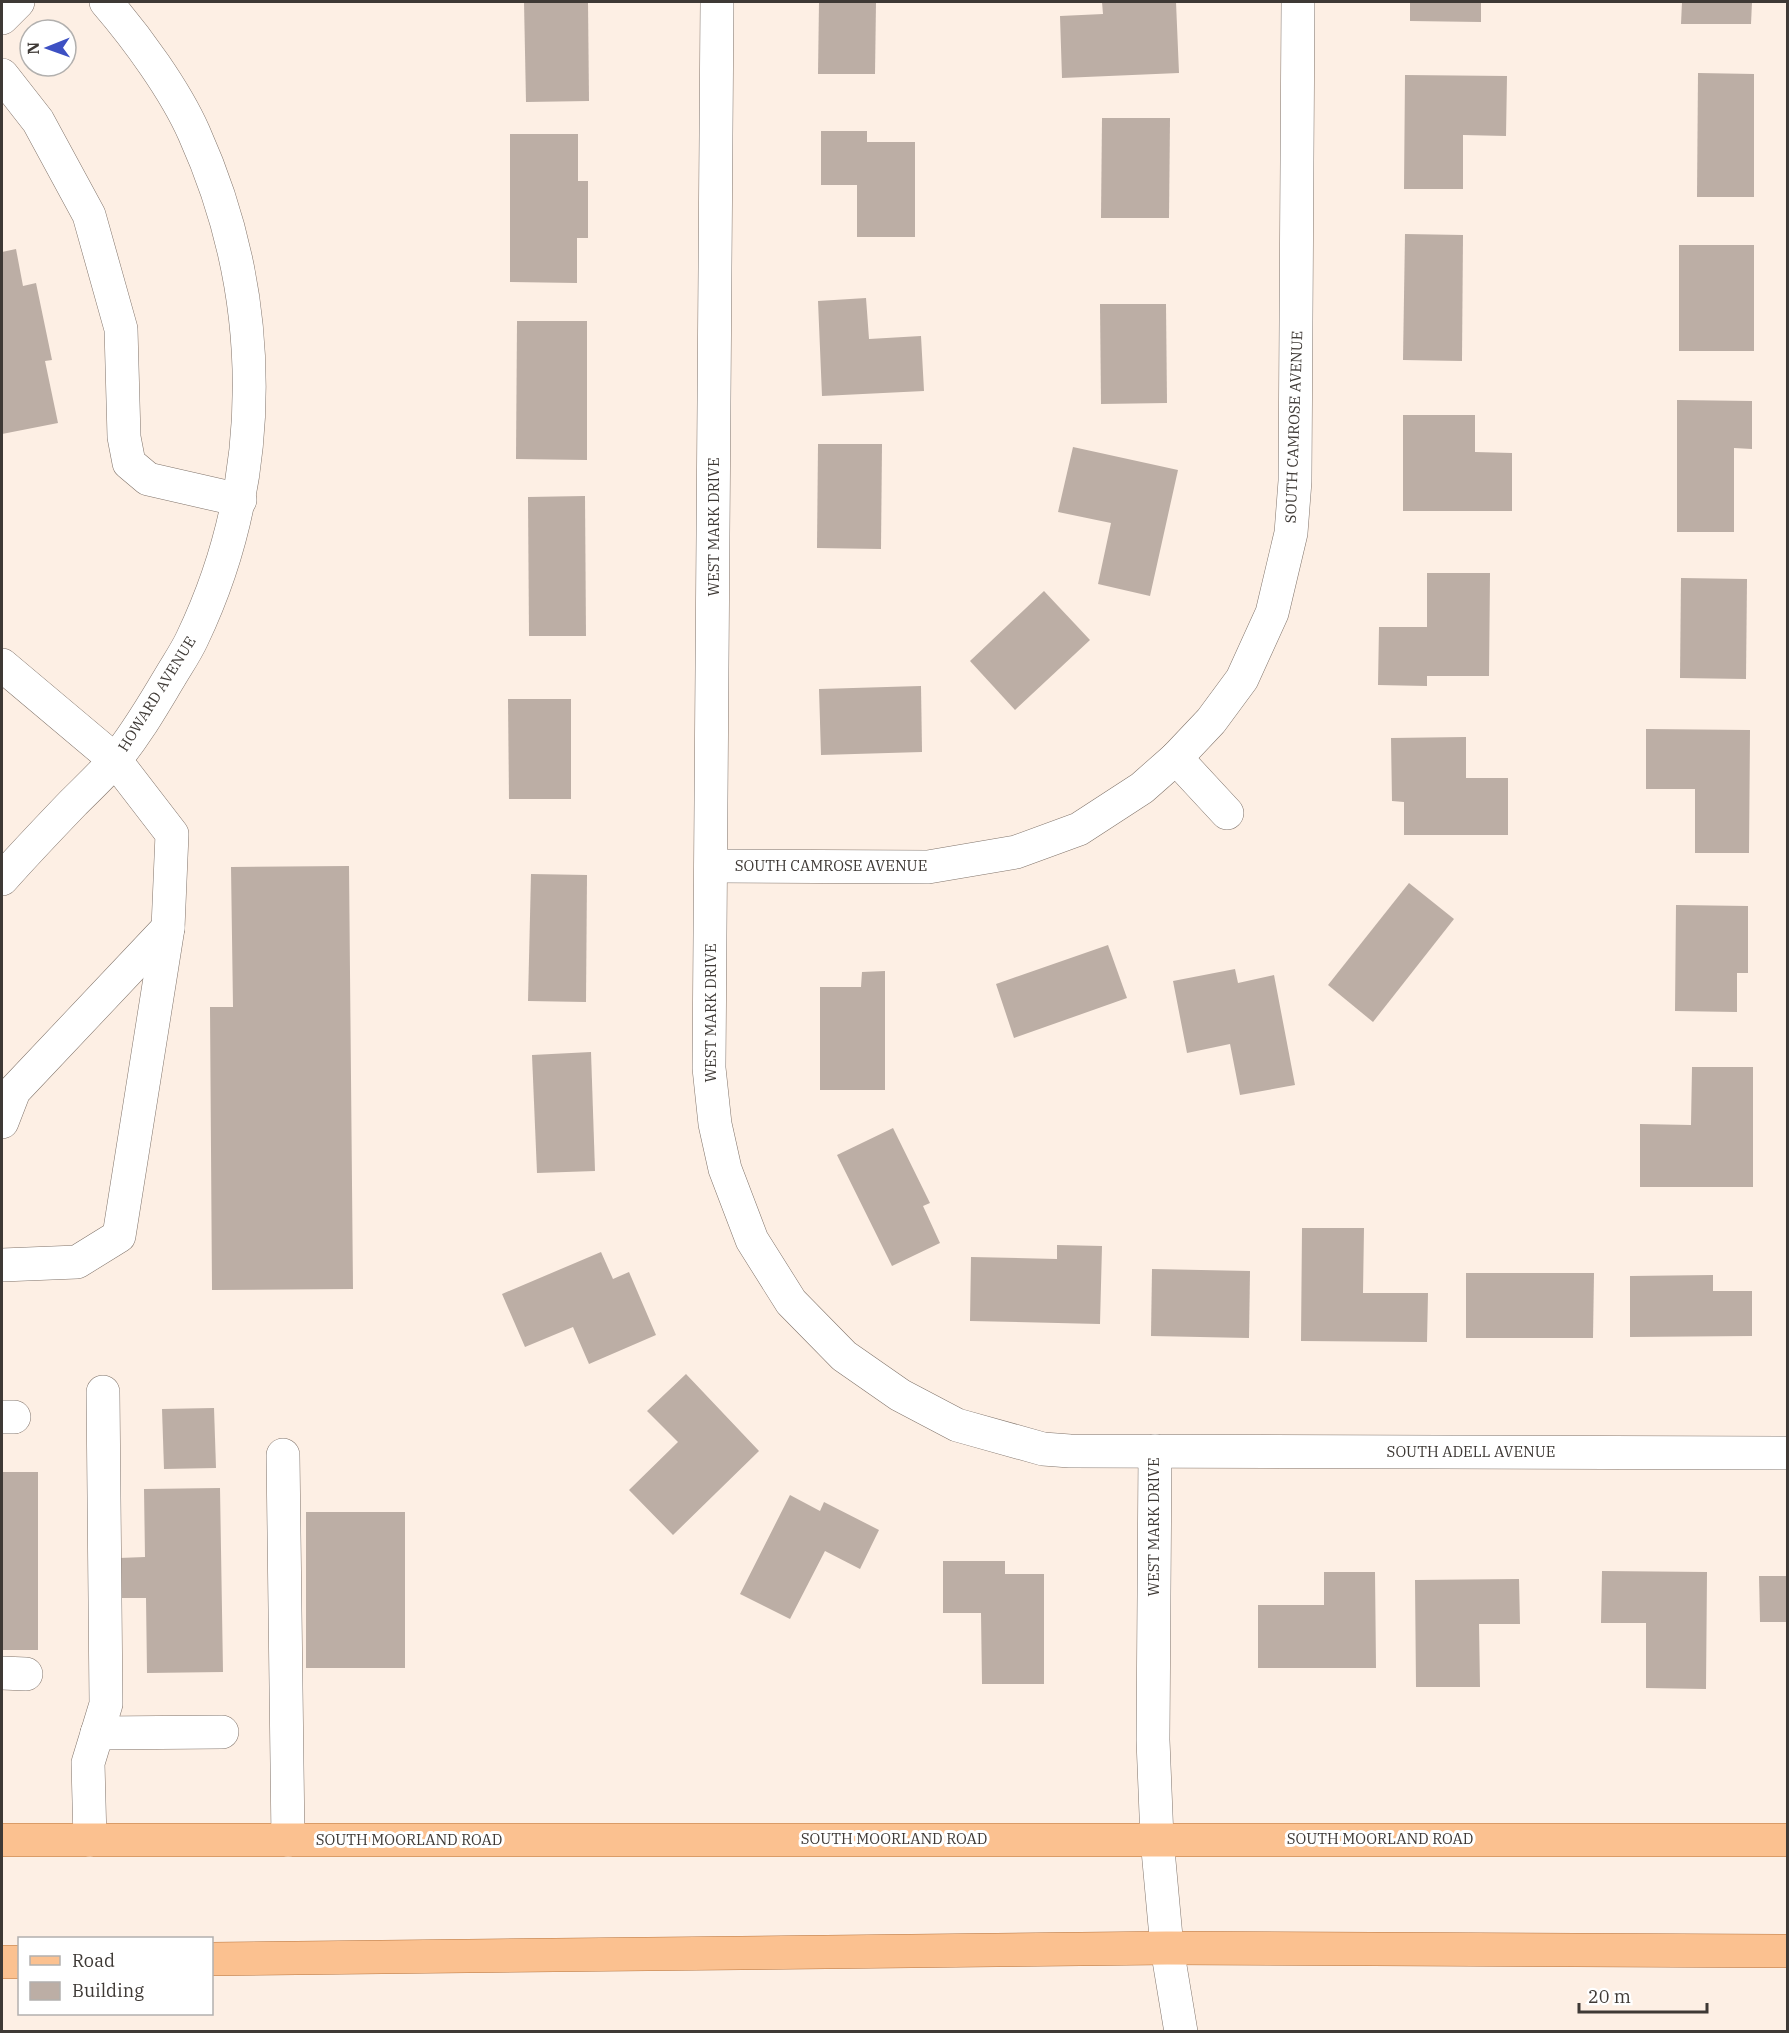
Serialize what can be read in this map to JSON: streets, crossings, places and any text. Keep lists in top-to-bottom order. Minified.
{"streets":{"main road":["SOUTH MOORLAND ROAD"],"street":["SOUTH CAMROSE AVENUE","WEST MARK DRIVE","HOWARD AVENUE","SOUTH ADELL AVENUE"]},"crossings":[["SOUTH CAMROSE AVENUE","WEST MARK DRIVE"],["WEST MARK DRIVE","SOUTH ADELL AVENUE"],["WEST MARK DRIVE","SOUTH MOORLAND ROAD"]],"legend":["Road","Building"],"scale_bar":"20 m","north":"left"}
